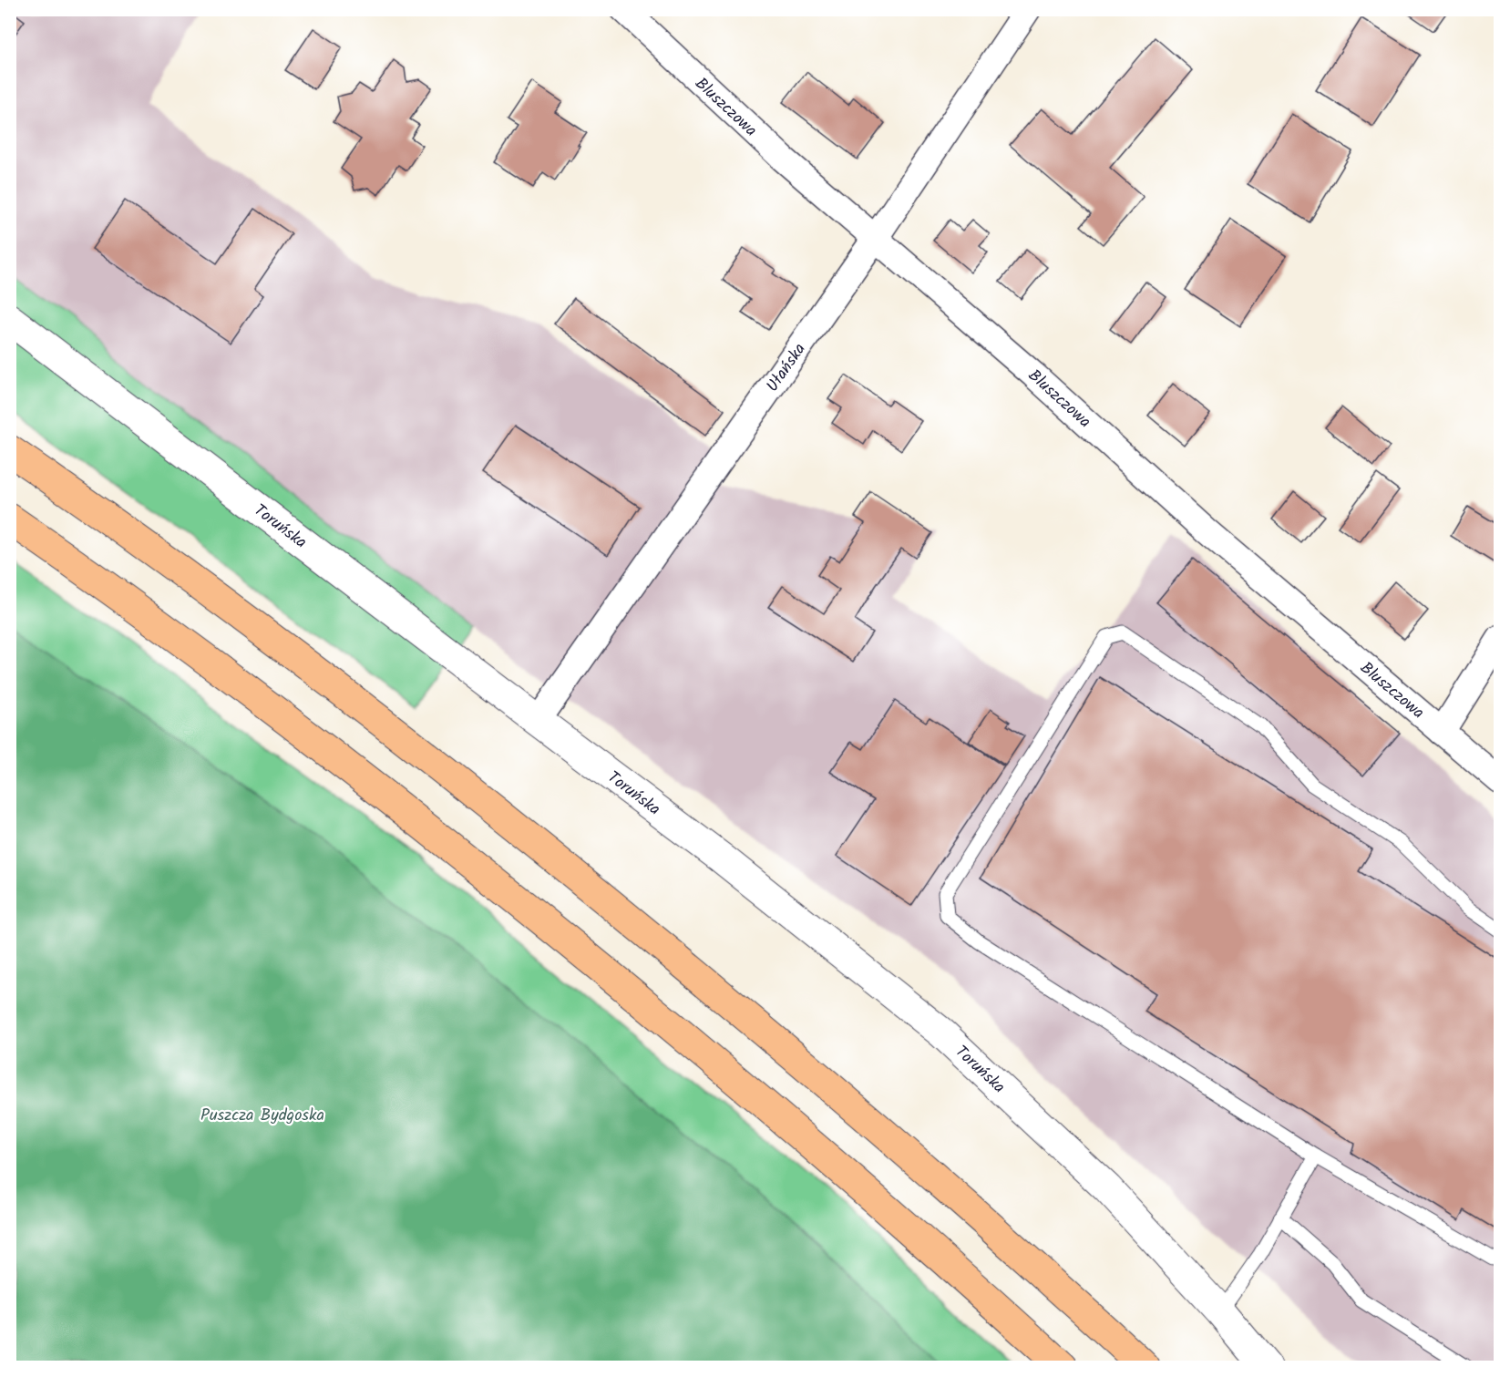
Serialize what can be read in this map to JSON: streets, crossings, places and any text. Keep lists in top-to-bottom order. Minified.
{"streets":{"street":["Bluszczowa","Ułańska","Toruńska"]},"crossings":[["Bluszczowa","Ułańska"],["Ułańska","Toruńska"]],"parks":["Puszcza Bydgoska"]}
